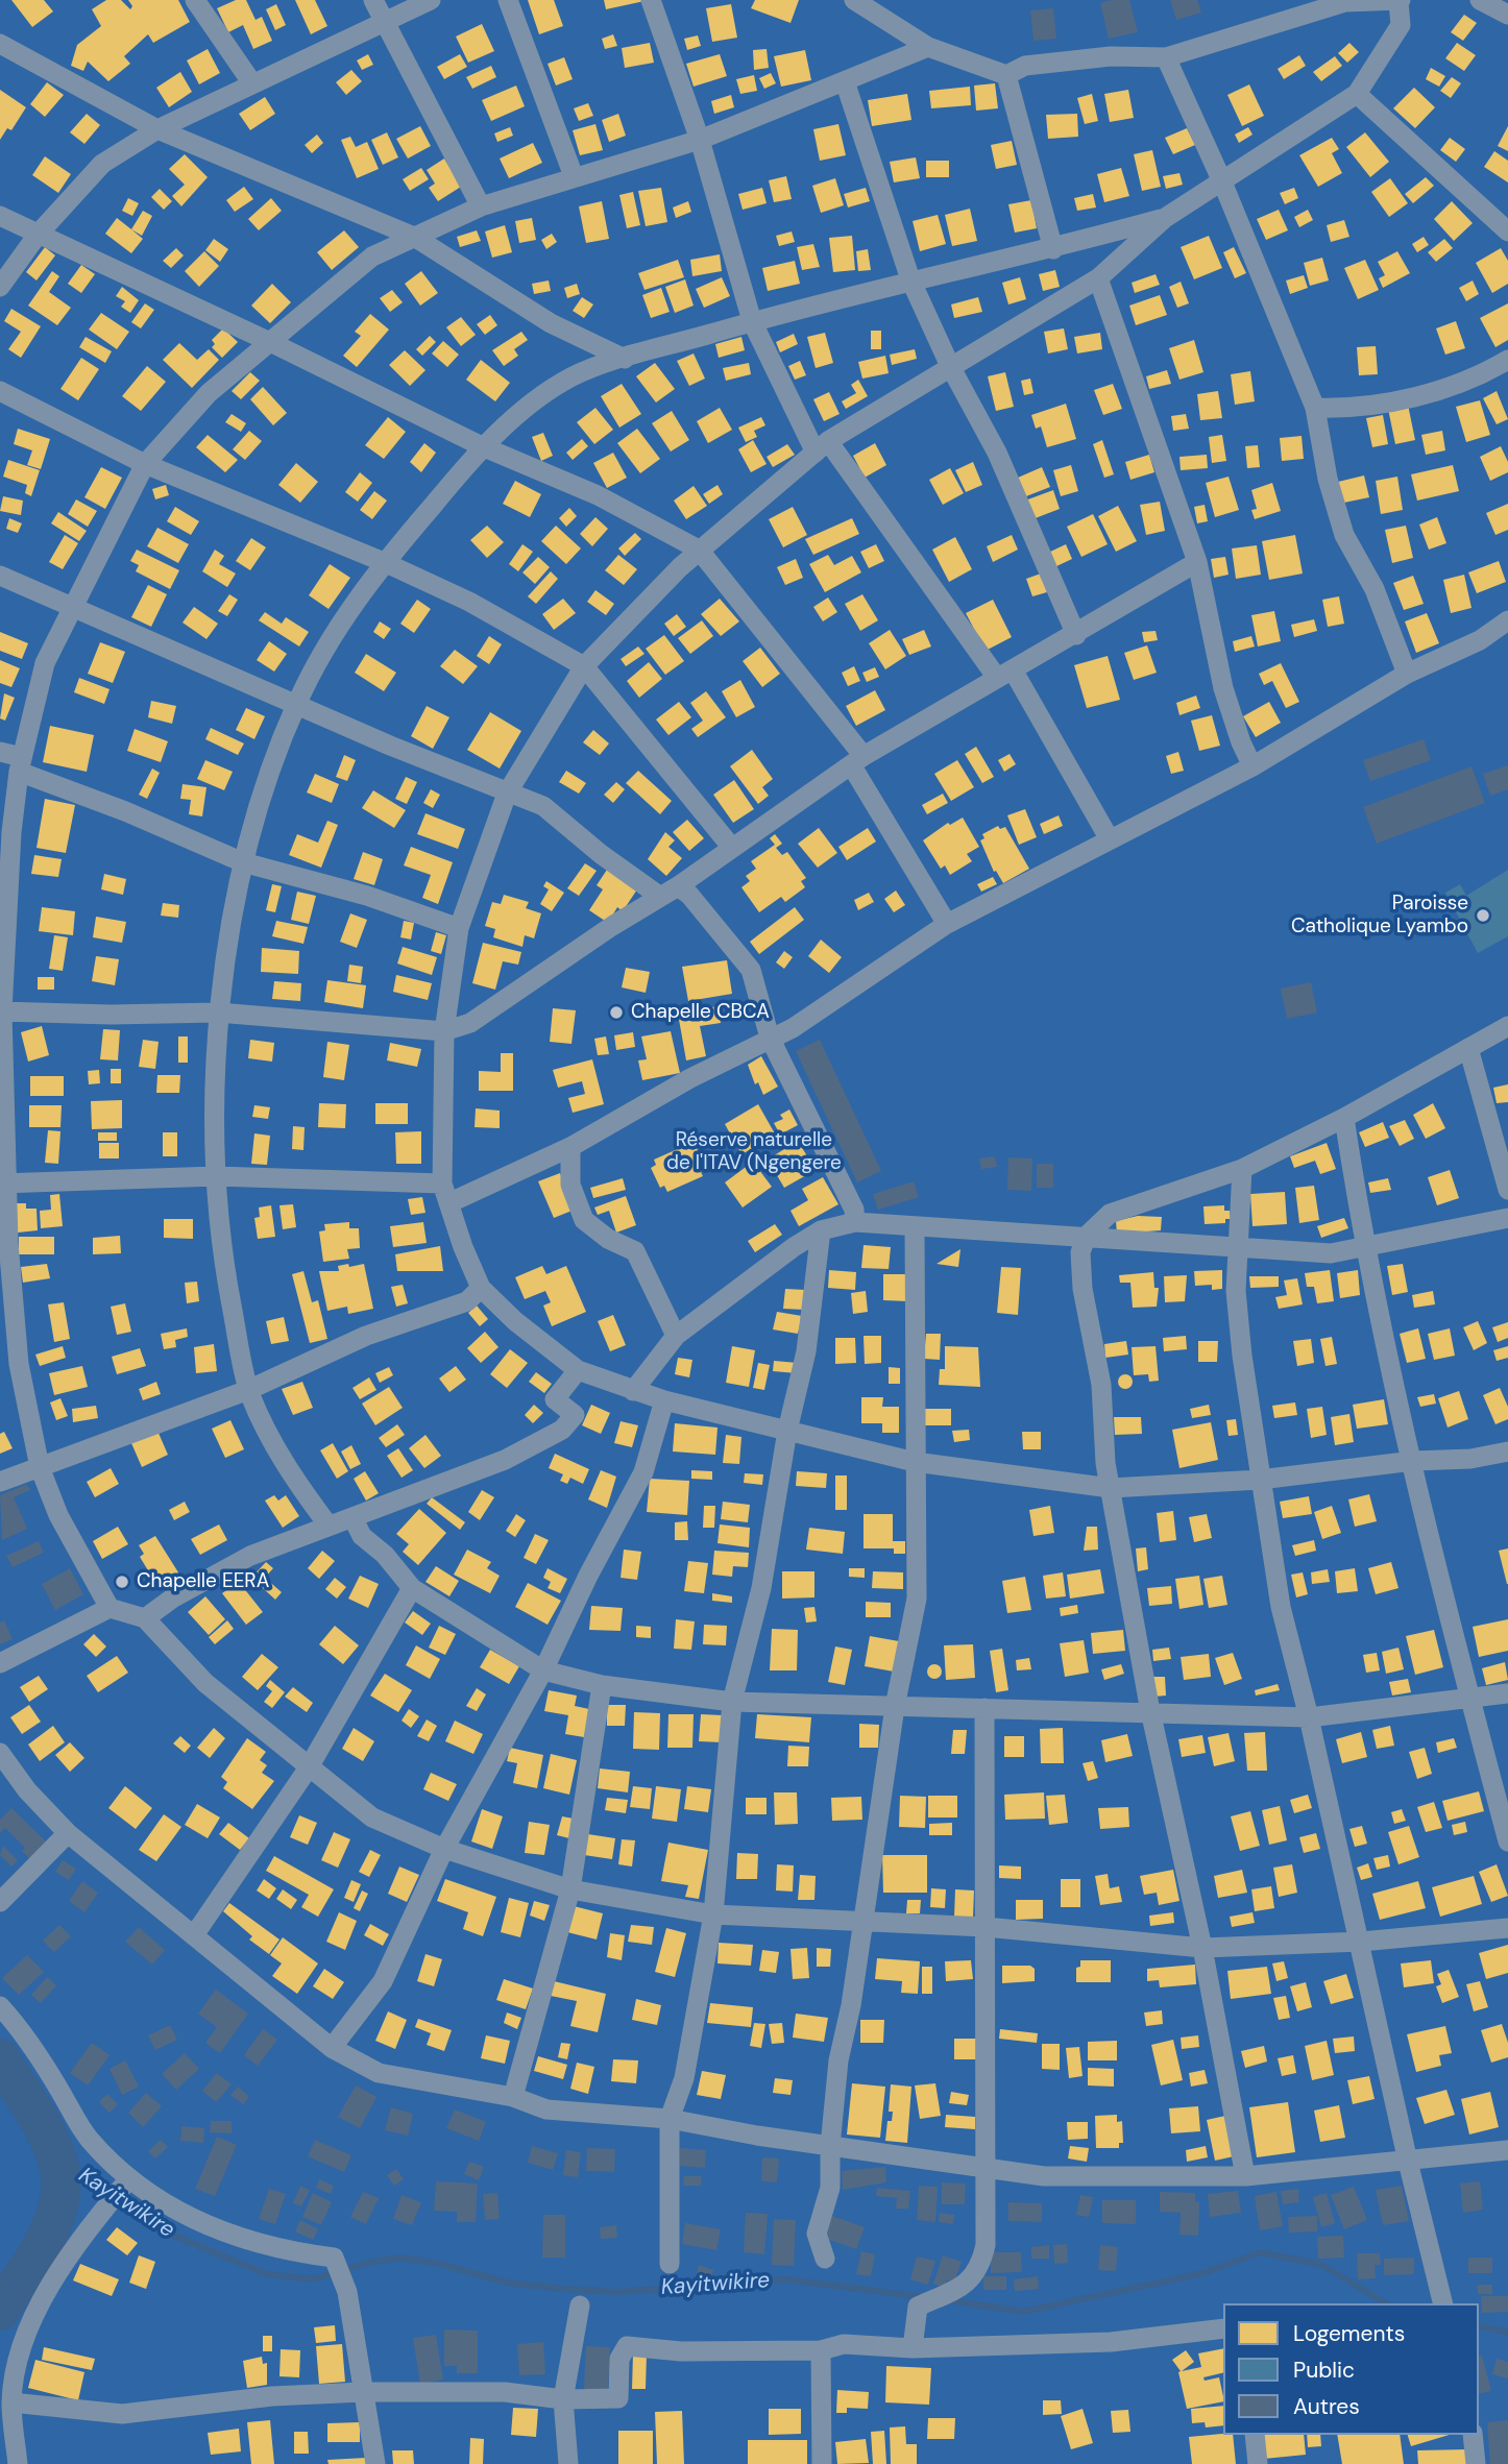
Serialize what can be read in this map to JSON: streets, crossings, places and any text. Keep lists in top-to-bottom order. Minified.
{"water":["Kayitwikire"],"parks":["Réserve naturelle de l'ITAV (Ngengere"],"places":["Paroisse Catholique Lyambo","Chapelle CBCA","Chapelle EERA"],"legend":["Logements","Public","Autres"]}
